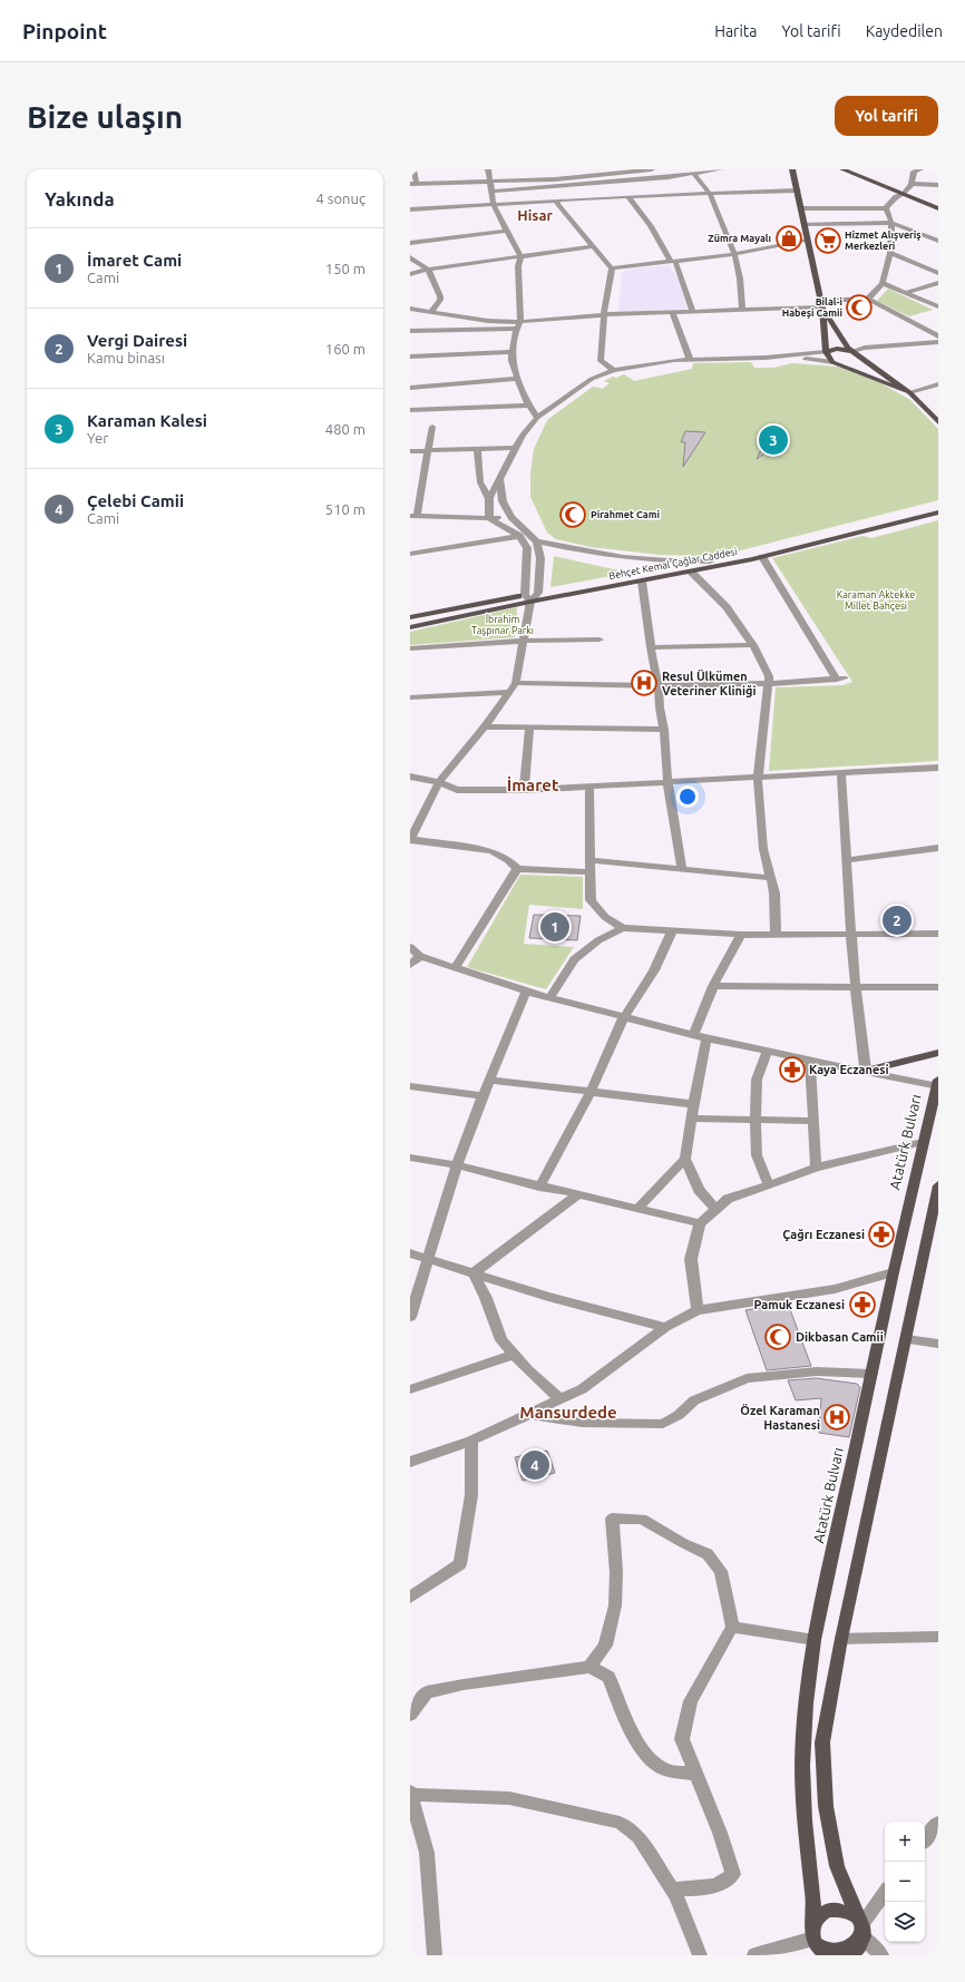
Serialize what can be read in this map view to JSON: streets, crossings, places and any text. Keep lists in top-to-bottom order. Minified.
{"streets":{"main road":["Behçet Kemal Çağlar Caddesi","Atatürk Bulvarı"]},"districts":["Hisar","İmaret","Mansurdede"],"parks":["Karaman Aktekke Millet Bahçesi","İbrahim Taşpınar Parkı"],"places":{"shop":["Zümra Mayalı"],"supermarket":["Hizmet Alışveriş Merkezleri"],"mosque":["Bilal-i Habeşi Camii","Pirahmet Cami","Dikbasan Camii"],"hospital":["Resul Ülkümen Veteriner Kliniği","Özel Karaman Hastanesi"],"pharmacy":["Kaya Eczanesi","Çağrı Eczanesi","Pamuk Eczanesi"]},"page":{"header":"Pinpoint","nav":["Harita","Yol tarifi","Kaydedilen"],"buttons":"Yol tarifi","title":"Bize ulaşın","heading":["Yakında","4 sonuç"],"list":[{"mark":"1","name":"İmaret Cami","note":"Cami","value":"150 m"},{"mark":"2","name":"Vergi Dairesi","note":"Kamu binası","value":"160 m"},{"mark":"3","name":"Karaman Kalesi","note":"Yer","value":"480 m"},{"mark":"4","name":"Çelebi Camii","note":"Cami","value":"510 m"}],"pins":["3","2","1","4"],"map_buttons":["+","−"]}}
